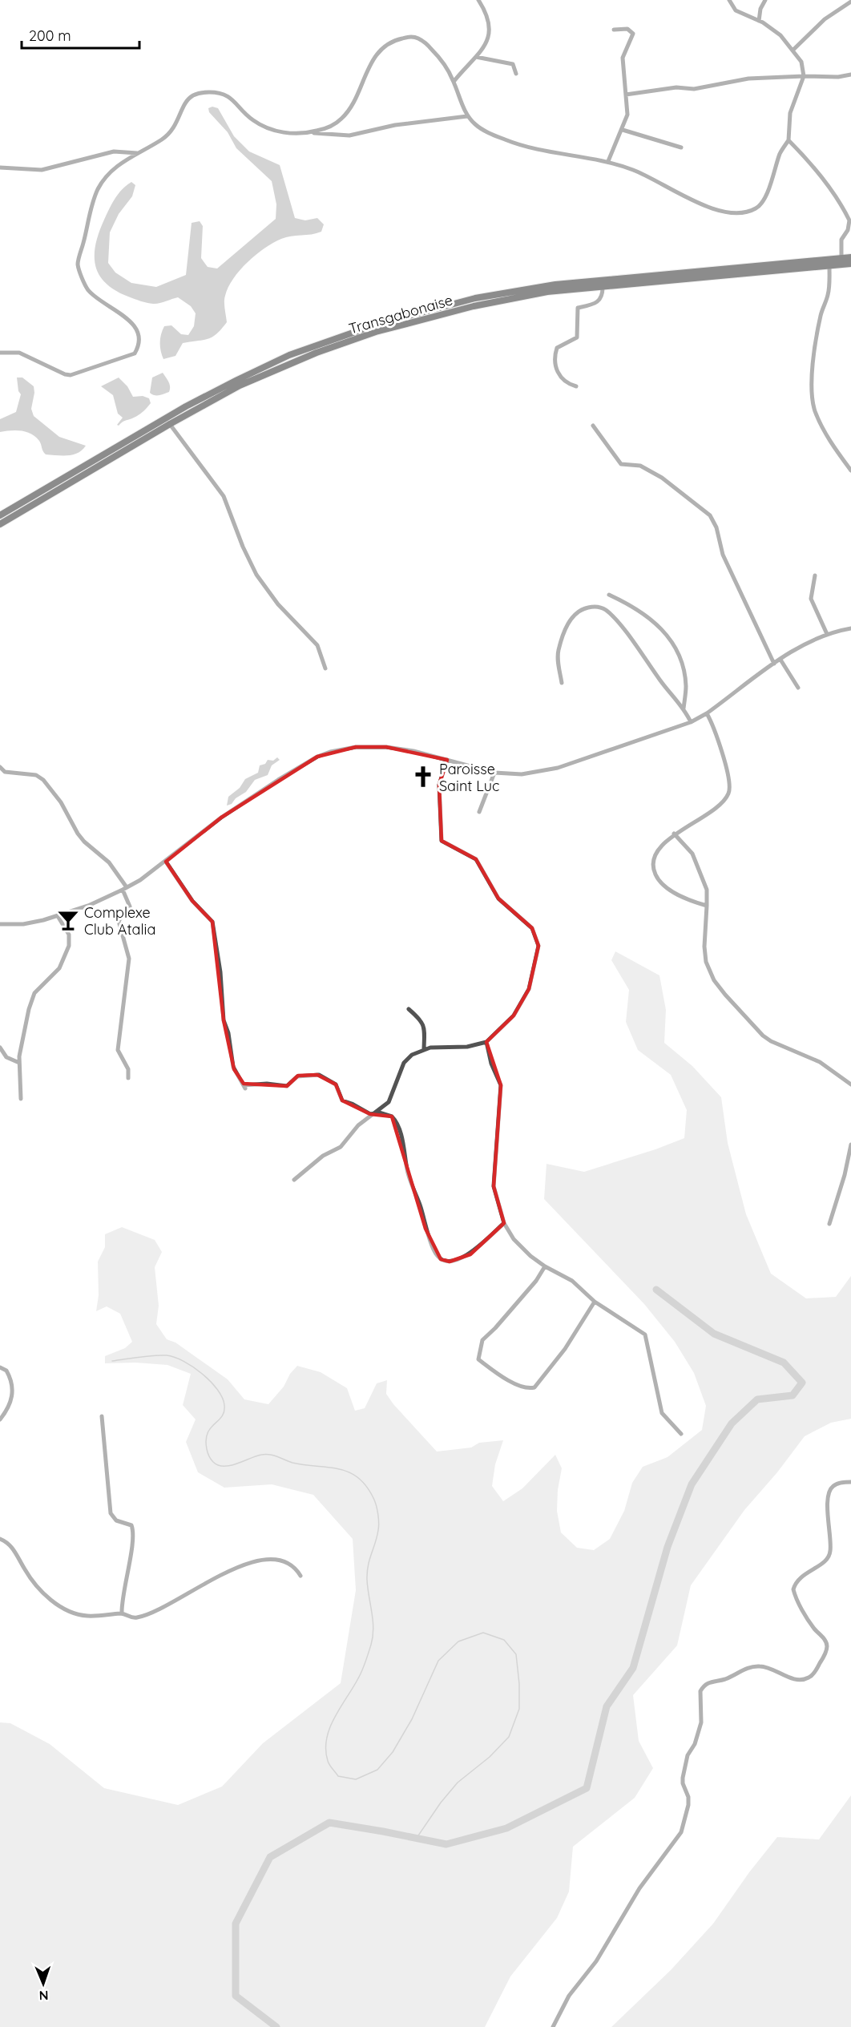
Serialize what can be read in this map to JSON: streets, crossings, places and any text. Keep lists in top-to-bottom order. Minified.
{"streets":{"highway":["Transgabonaise"]},"places":{"church":["Paroisse Saint Luc"],"bar":["Complexe Club Atalia"]},"scale_bar":"200 m","north":"bottom"}
